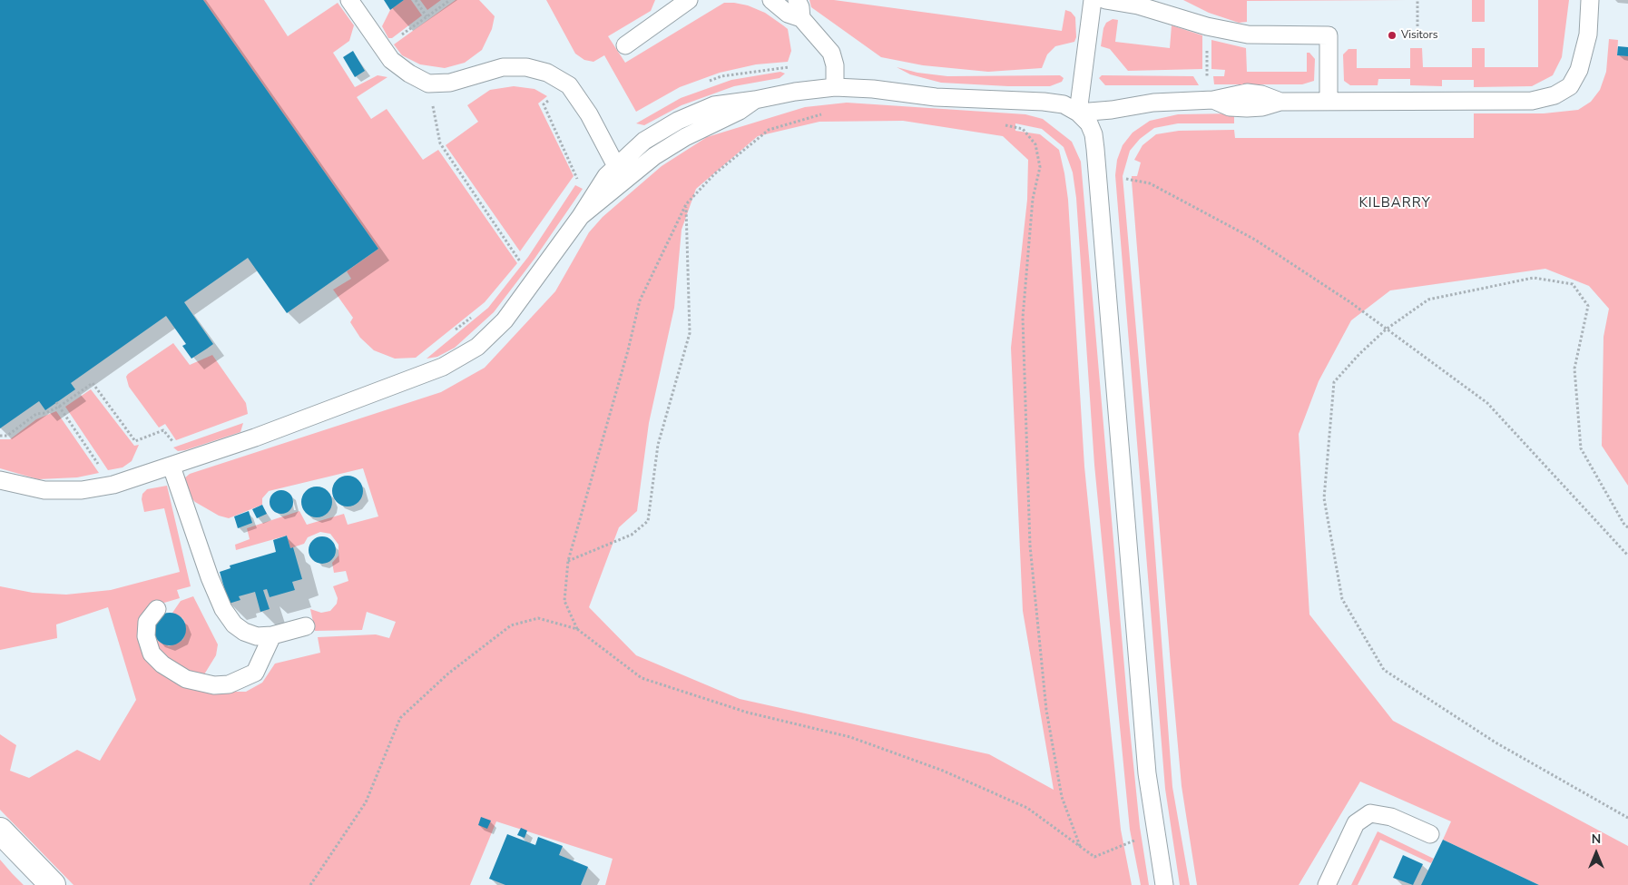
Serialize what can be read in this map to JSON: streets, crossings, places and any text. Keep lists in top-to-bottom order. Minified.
{"districts":["KILBARRY"],"places":["Visitors"],"north":"top"}
